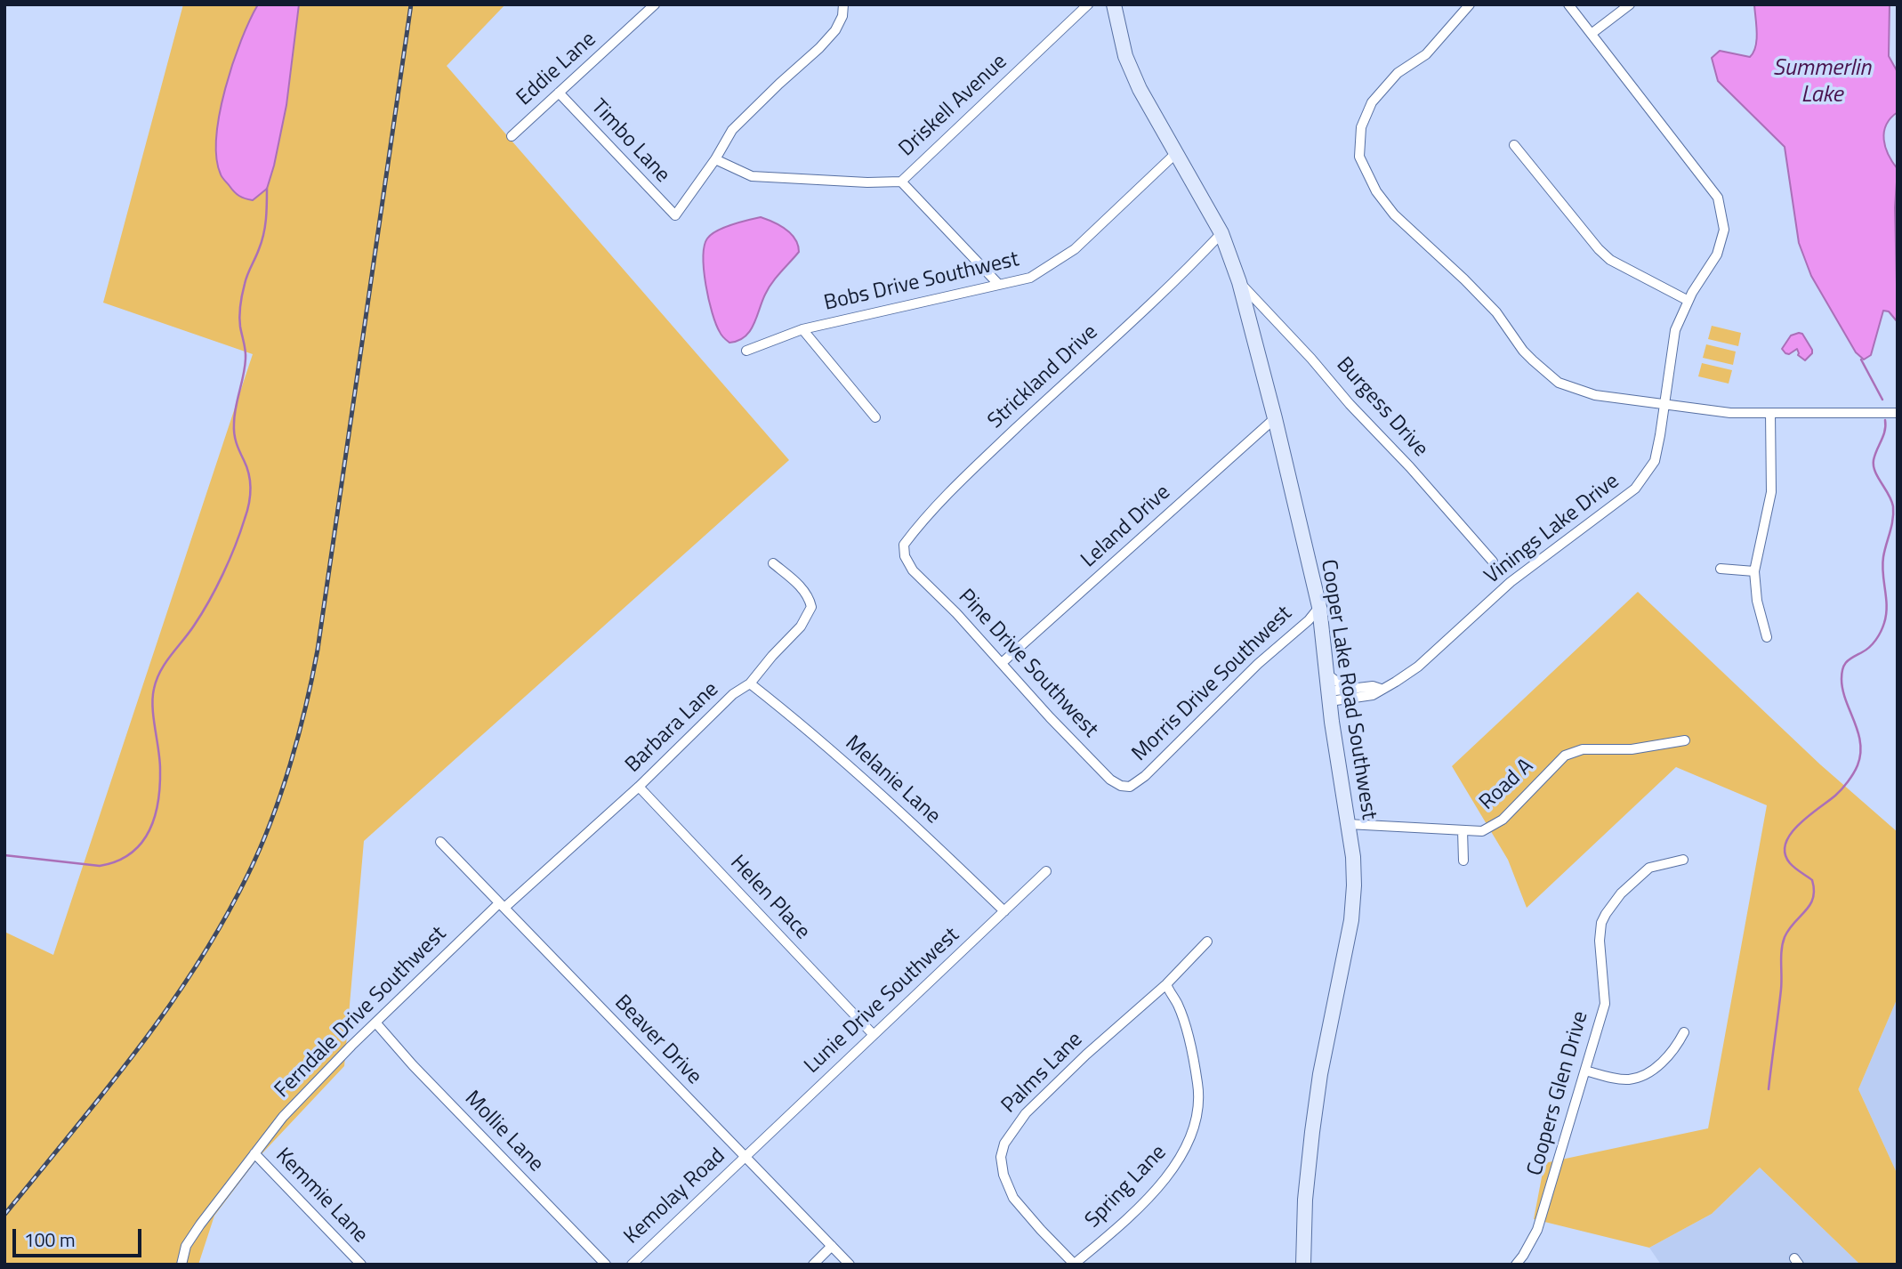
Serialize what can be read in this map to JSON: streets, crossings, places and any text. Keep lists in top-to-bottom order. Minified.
{"streets":{"street":["Eddie Lane","Driskell Avenue","Timbo Lane","Bobs Drive Southwest","Strickland Drive","Burgess Drive","Leland Drive","Vinings Lake Drive","Pine Drive Southwest","Morris Drive Southwest","Cooper Lake Road Southwest","Barbara Lane","Melanie Lane","Road A","Helen Place","Lunie Drive Southwest","Ferndale Drive Southwest","Beaver Drive","Palms Lane","Coopers Glen Drive","Mollie Lane","Spring Lane","Kemmie Lane","Kemolay Road"]},"crossings":[["Eddie Lane","Timbo Lane"],["Driskell Avenue","Timbo Lane"],["Bobs Drive Southwest","Cooper Lake Road Southwest"],["Strickland Drive","Pine Drive Southwest"],["Strickland Drive","Cooper Lake Road Southwest"],["Burgess Drive","Cooper Lake Road Southwest"],["Leland Drive","Pine Drive Southwest"],["Leland Drive","Cooper Lake Road Southwest"],["Vinings Lake Drive","Cooper Lake Road Southwest"],["Pine Drive Southwest","Morris Drive Southwest"],["Morris Drive Southwest","Cooper Lake Road Southwest"],["Cooper Lake Road Southwest","Road A"],["Barbara Lane","Melanie Lane"],["Barbara Lane","Helen Place"],["Barbara Lane","Ferndale Drive Southwest"],["Barbara Lane","Beaver Drive"],["Melanie Lane","Lunie Drive Southwest"],["Helen Place","Lunie Drive Southwest"],["Lunie Drive Southwest","Beaver Drive"],["Lunie Drive Southwest","Kemolay Road"],["Ferndale Drive Southwest","Beaver Drive"],["Ferndale Drive Southwest","Mollie Lane"],["Ferndale Drive Southwest","Kemmie Lane"],["Beaver Drive","Kemolay Road"],["Palms Lane","Spring Lane"]],"water":["Summerlin Lake"],"scale_bar":"100 m"}
